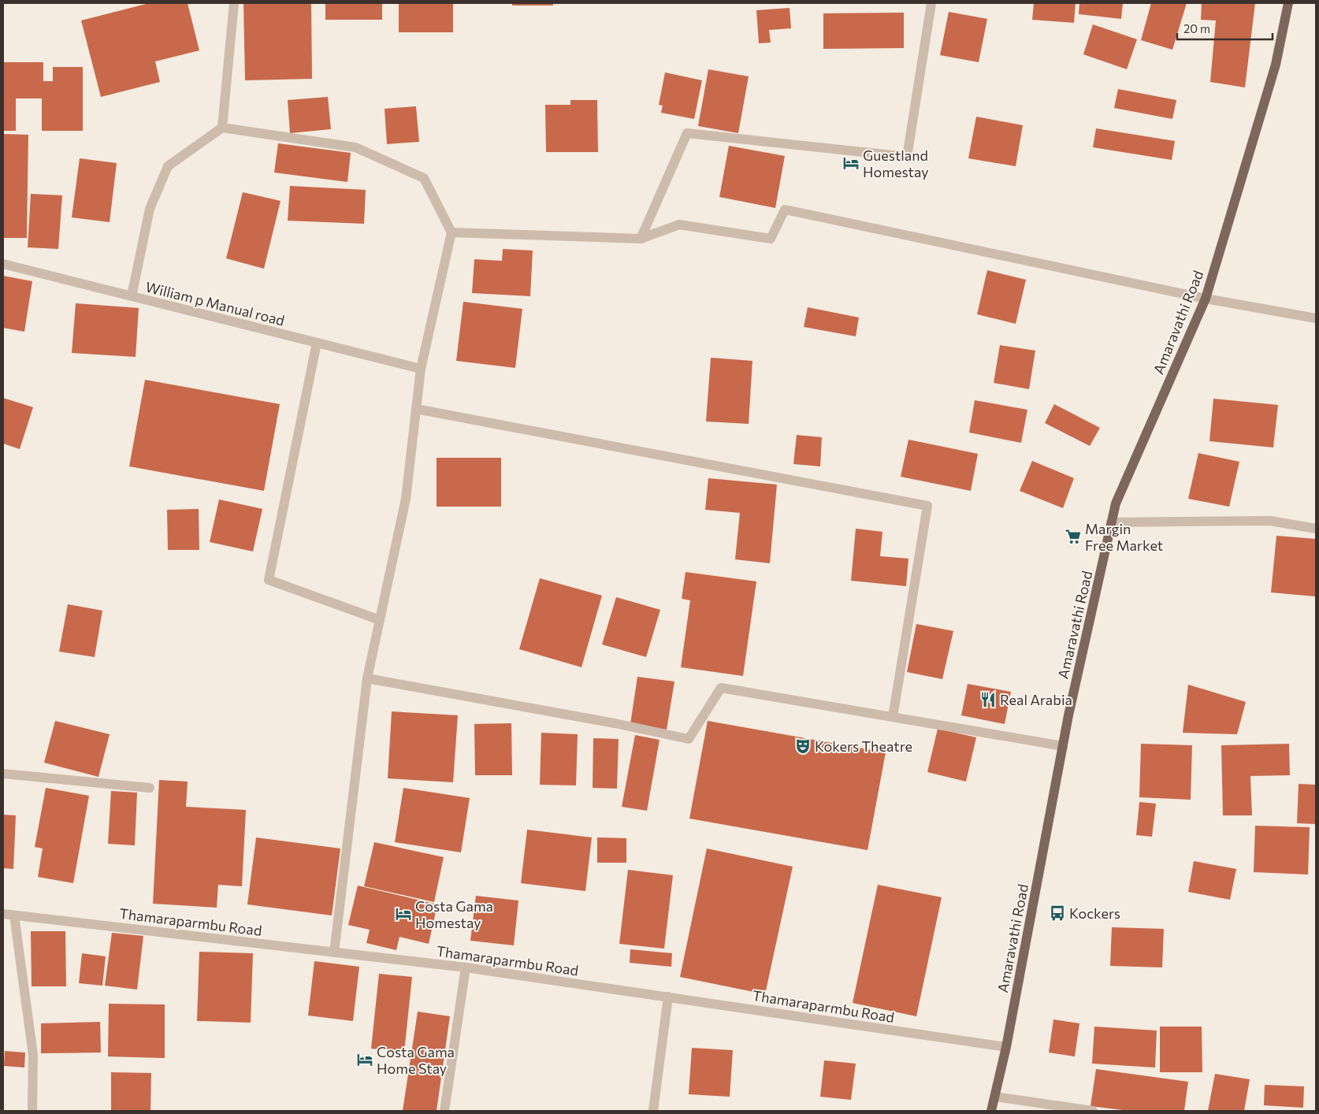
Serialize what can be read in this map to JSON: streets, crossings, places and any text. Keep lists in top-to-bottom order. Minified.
{"streets":{"main road":["Amaravathi Road"],"street":["William p Manual road","Thamaraparmbu Road"]},"crossings":[["Amaravathi Road","Thamaraparmbu Road"]],"places":{"hotel":["Guestland Homestay","Costa Gama Homestay","Costa Gama Home Stay"],"supermarket":["Margin Free Market"],"restaurant":["Real Arabia"],"theatre":["Kokers Theatre"],"bus stop":["Kockers"]},"scale_bar":"20 m"}
